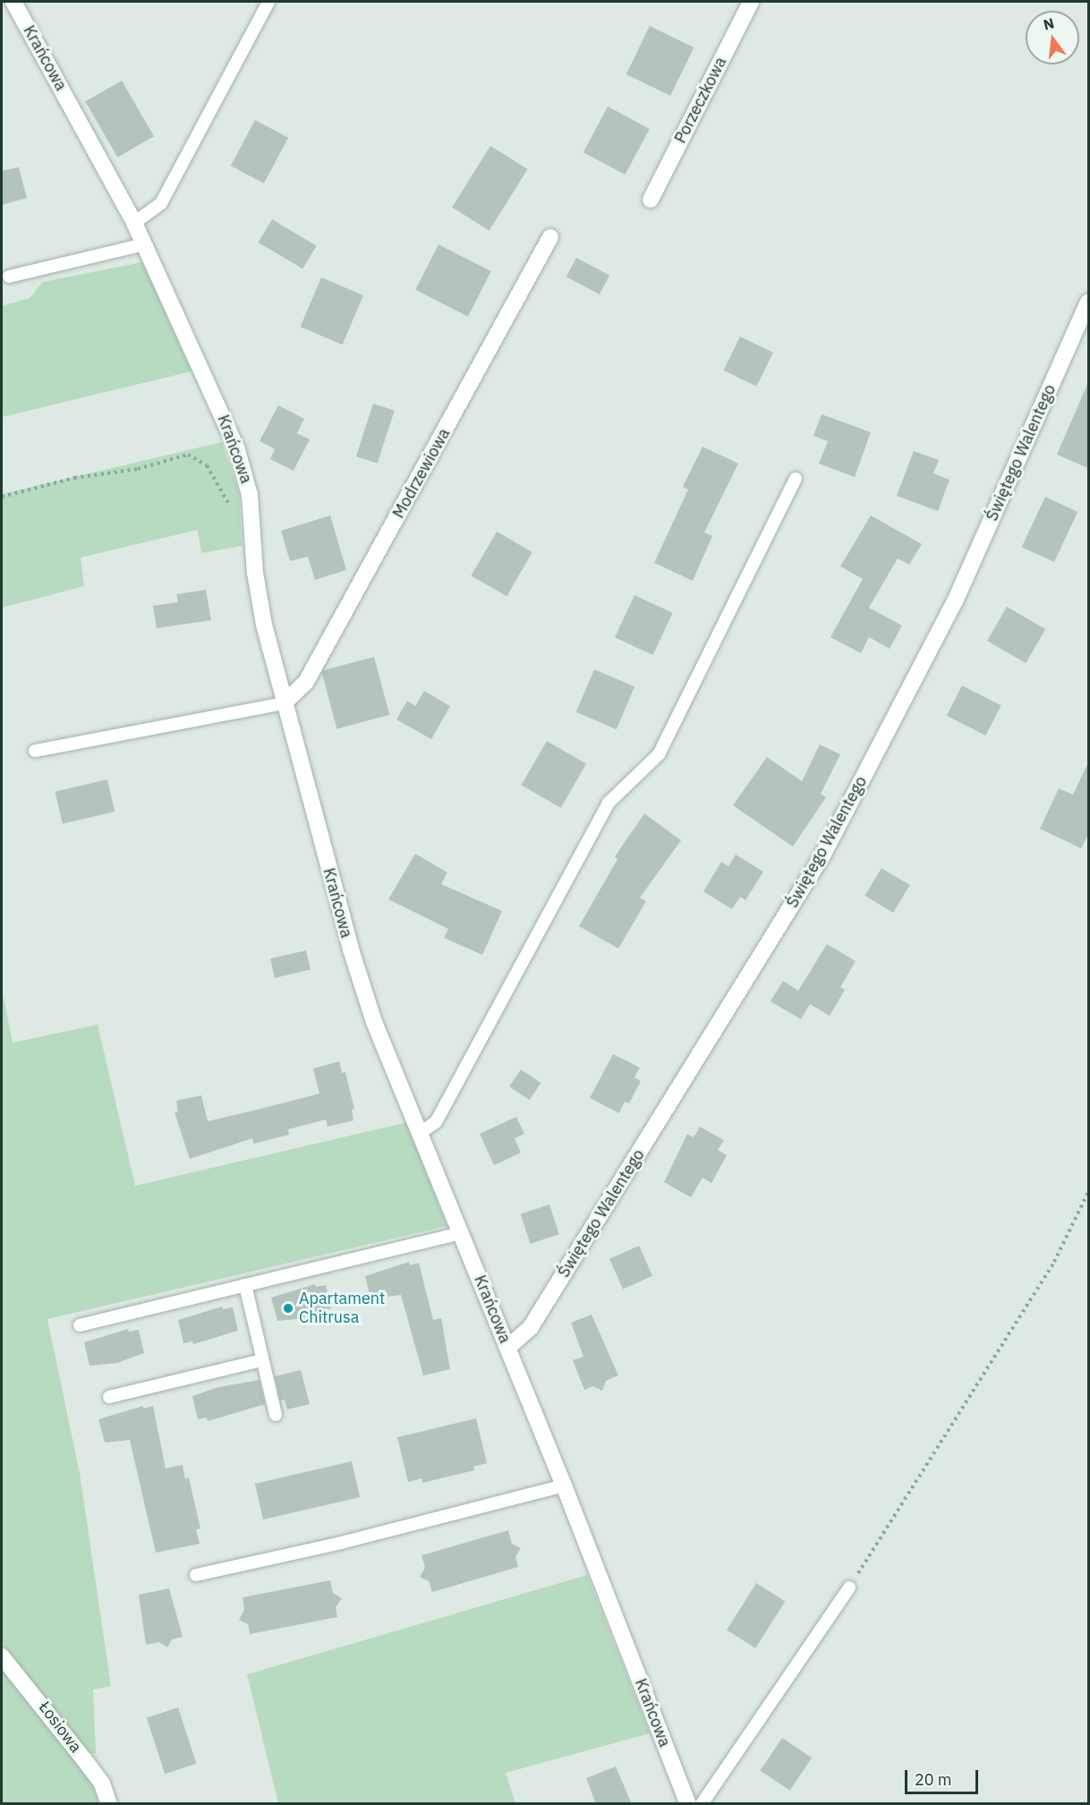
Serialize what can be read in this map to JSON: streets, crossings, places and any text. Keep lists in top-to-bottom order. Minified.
{"streets":{"street":["Krańcowa","Porzeczkowa","Świętego Walentego","Modrzewiowa","Łosiowa"]},"crossings":[["Krańcowa","Świętego Walentego"],["Krańcowa","Modrzewiowa"]],"places":["Apartament Chitrusa"],"scale_bar":"20 m","north":"top"}
